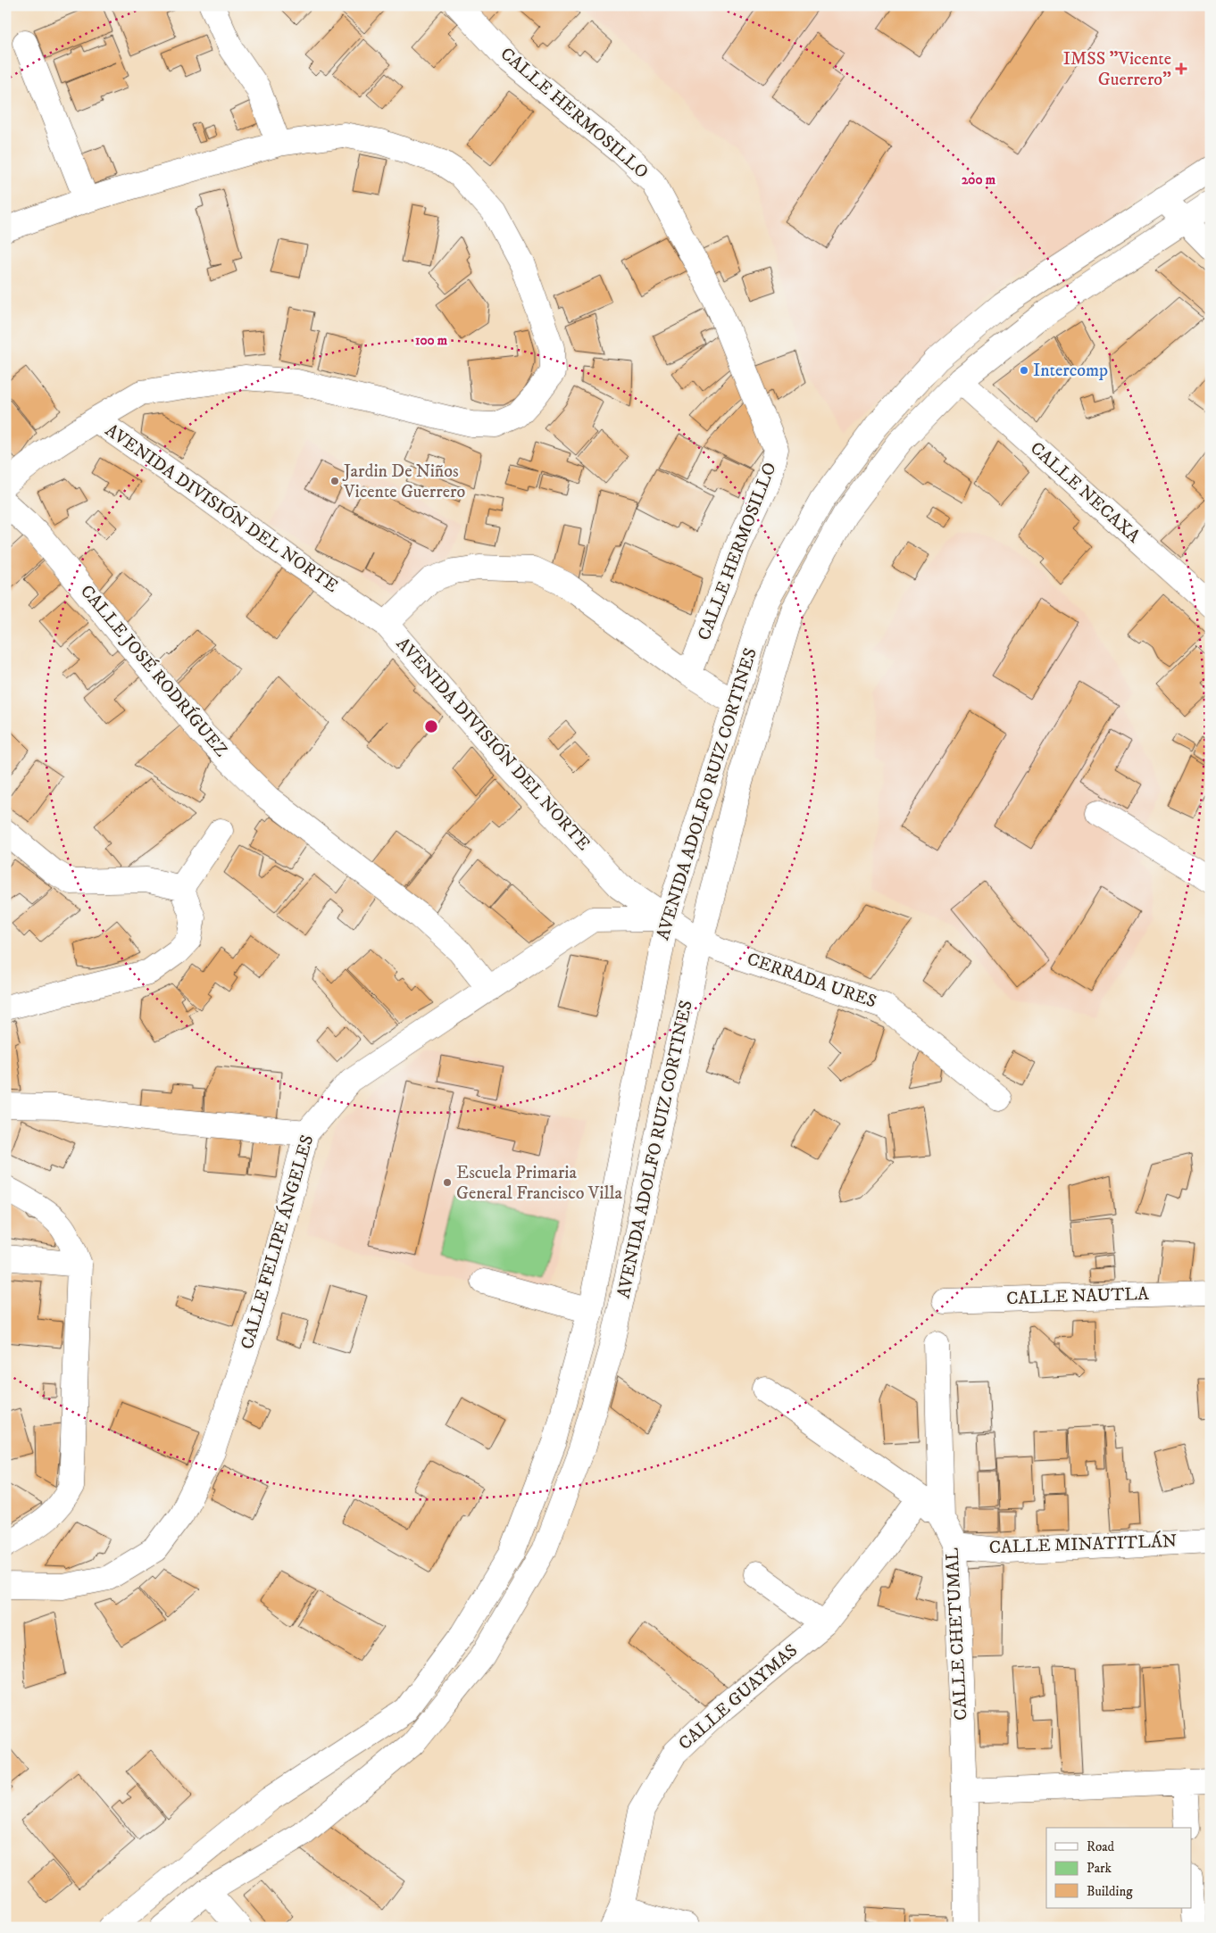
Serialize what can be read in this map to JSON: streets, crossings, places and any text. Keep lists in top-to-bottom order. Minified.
{"streets":{"street":["CALLE HERMOSILLO","CALLE NECAXA","AVENIDA DIVISIÓN DEL NORTE","CALLE JOSÉ RODRÍGUEZ","AVENIDA ADOLFO RUIZ CORTINES","CERRADA URES","CALLE FELIPE ÁNGELES","CALLE NAUTLA","CALLE MINATITLÁN","CALLE CHETUMAL","CALLE GUAYMAS"]},"crossings":[["CALLE NECAXA","AVENIDA ADOLFO RUIZ CORTINES"],["AVENIDA DIVISIÓN DEL NORTE","AVENIDA ADOLFO RUIZ CORTINES"],["AVENIDA DIVISIÓN DEL NORTE","CERRADA URES"],["AVENIDA DIVISIÓN DEL NORTE","CALLE FELIPE ÁNGELES"],["CALLE JOSÉ RODRÍGUEZ","CALLE FELIPE ÁNGELES"],["AVENIDA ADOLFO RUIZ CORTINES","CERRADA URES"],["AVENIDA ADOLFO RUIZ CORTINES","CALLE FELIPE ÁNGELES"],["CALLE MINATITLÁN","CALLE CHETUMAL"]],"places":{"health":["IMSS \"Vicente Guerrero\""],"other":["Intercomp","Jardin De Niños Vicente Guerrero","Escuela Primaria General Francisco Villa"]},"legend":["Road","Park","Building"],"rings":["200 m","100 m"]}
